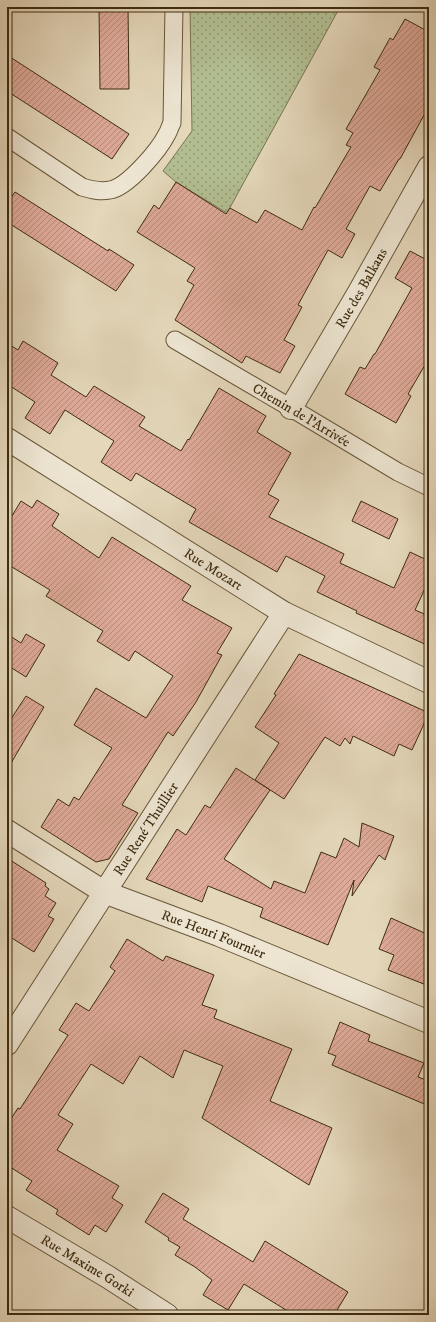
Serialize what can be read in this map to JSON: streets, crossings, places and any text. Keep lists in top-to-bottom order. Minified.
{"streets":{"street":["Rue des Balkans","Rue Mozart","Rue René Thuillier","Rue Henri Fournier","Rue Maxime Gorki"],"lane":["Chemin de l'Arrivée"]},"crossings":[["Rue des Balkans","Chemin de l'Arrivée"],["Rue Mozart","Rue René Thuillier"],["Rue René Thuillier","Rue Henri Fournier"]]}
